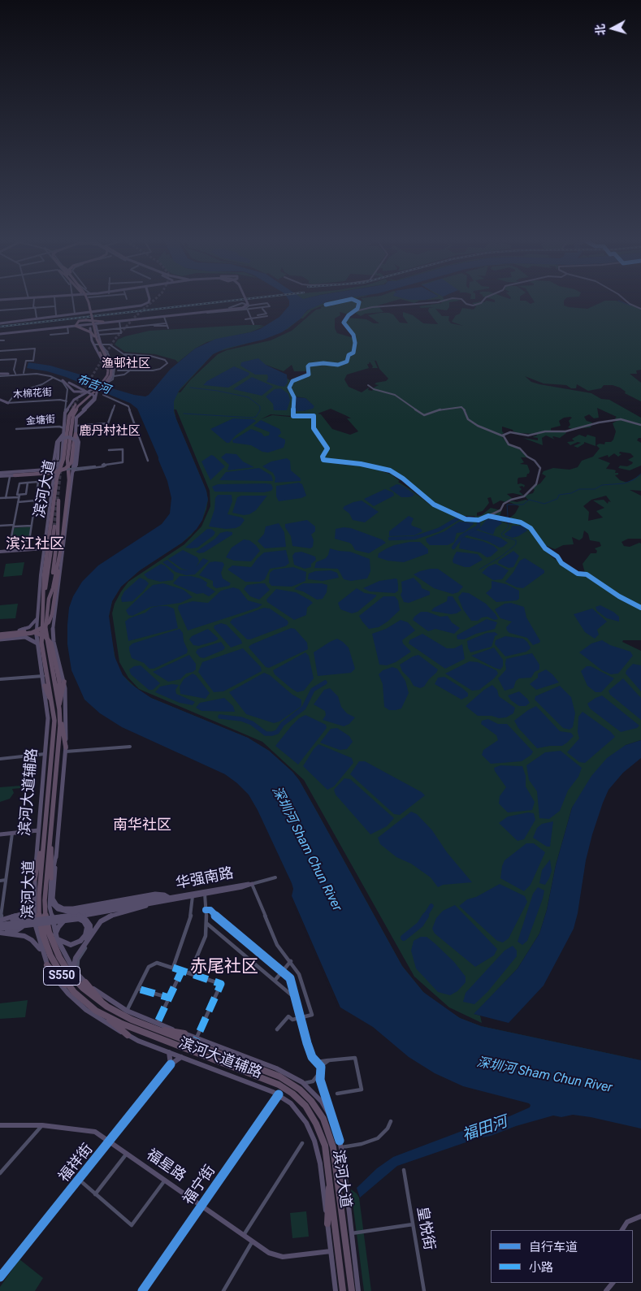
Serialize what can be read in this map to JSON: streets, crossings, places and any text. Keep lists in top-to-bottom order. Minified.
{"streets":{"highway":["滨河大道","S550"],"main road":["滨河大道辅路","华强南路","福星路"],"street":["木棉花街","金塘街","福祥街","福宁街","皇悦街"]},"crossings":[["滨河大道","滨河大道辅路"],["滨河大道","S550"],["滨河大道辅路","华强南路"],["滨河大道辅路","福星路"],["滨河大道辅路","福宁街"],["福祥街","福星路"],["福星路","福宁街"]],"districts":["渔邨社区","鹿丹村社区","滨江社区","南华社区","赤尾社区"],"water":["布吉河","深圳河 Sham Chun River","福田河"],"legend":["自行车道","小路"],"north":"left"}
